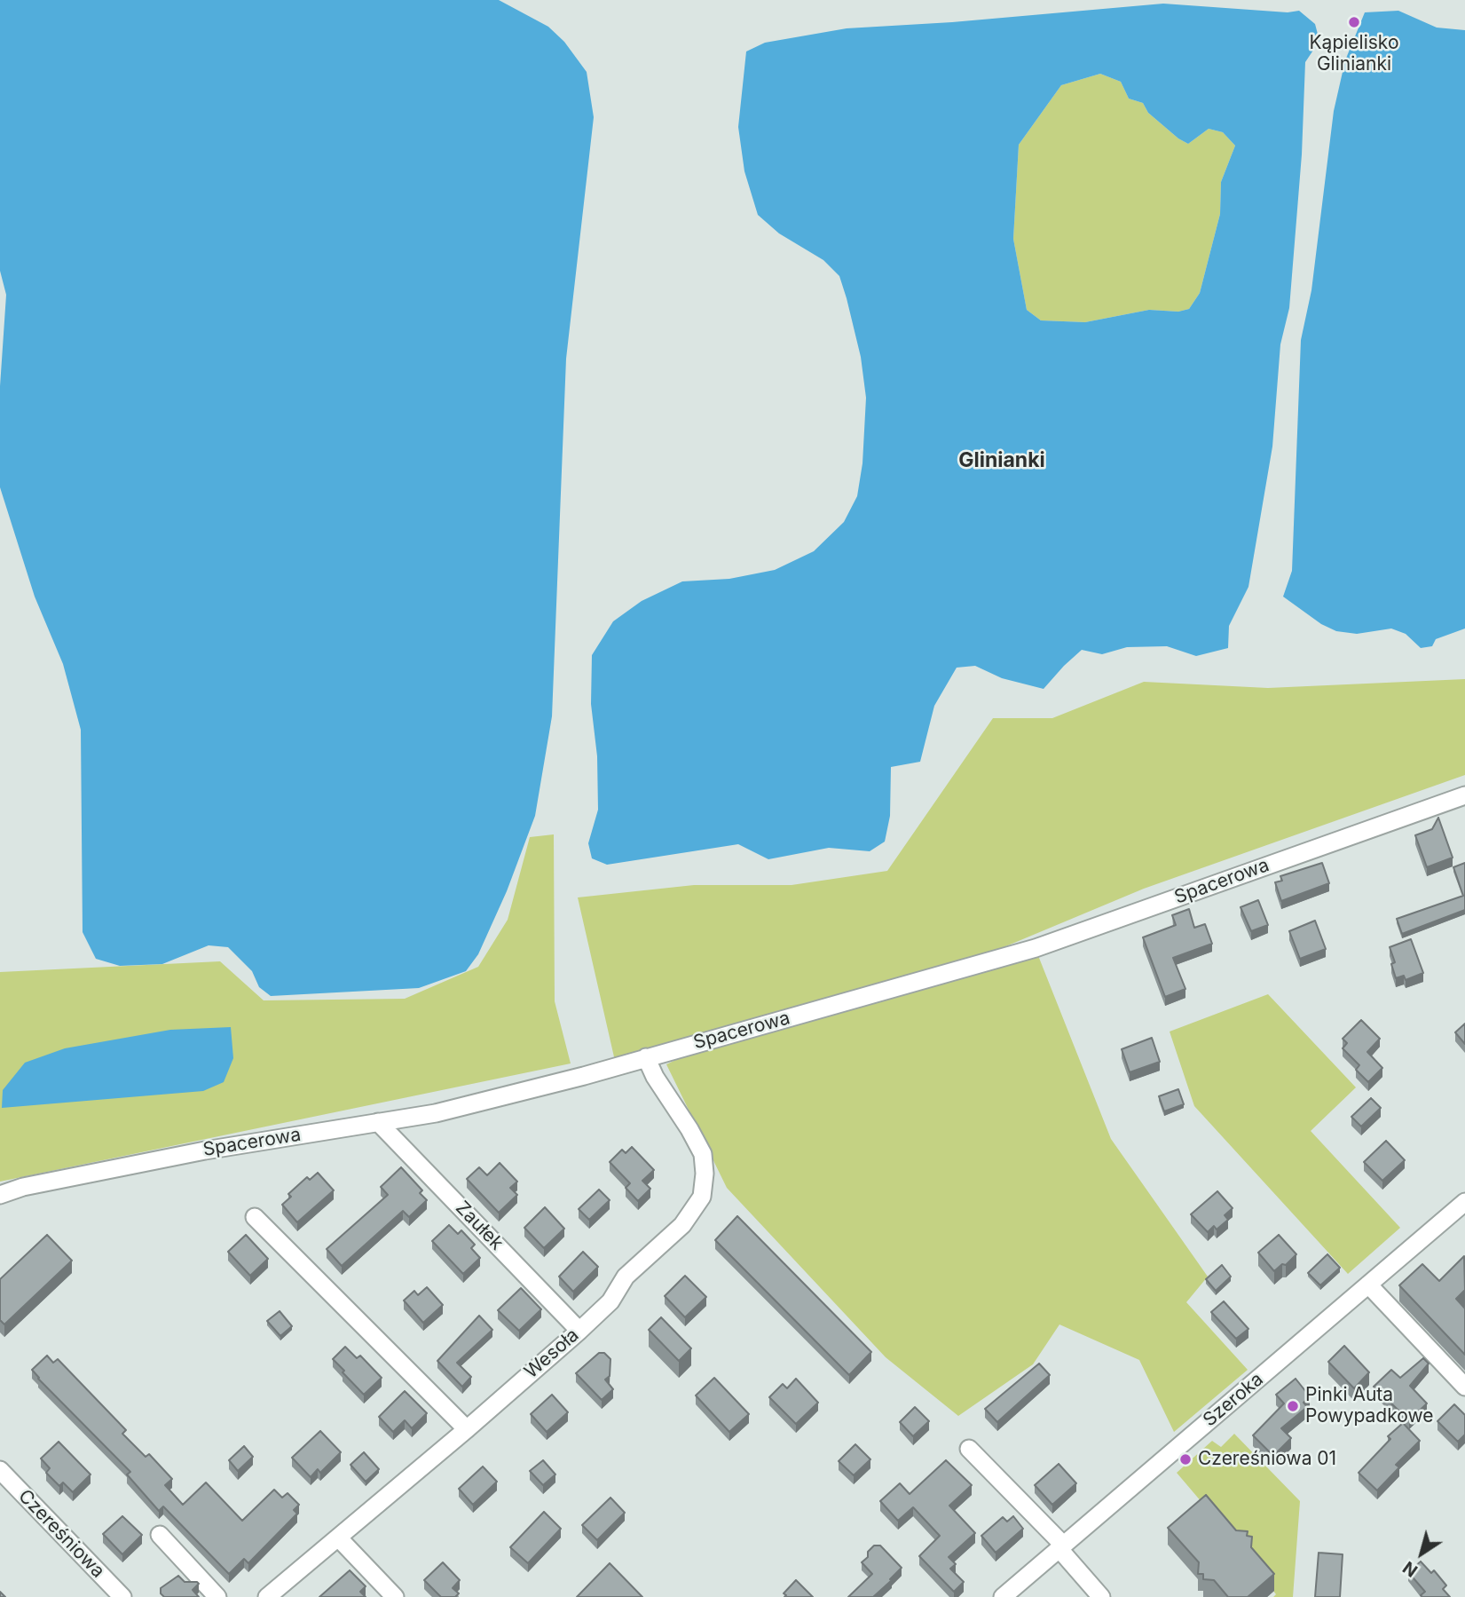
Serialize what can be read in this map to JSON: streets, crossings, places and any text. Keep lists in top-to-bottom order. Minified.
{"streets":{"street":["Spacerowa","Zaułek","Wesoła","Szeroka","Czereśniowa"]},"crossings":[["Spacerowa","Zaułek"],["Spacerowa","Wesoła"],["Zaułek","Wesoła"]],"districts":["Glinianki"],"places":["Kąpielisko Glinianki","Pinki Auta Powypadkowe","Czereśniowa 01"],"north":"bottom left"}
